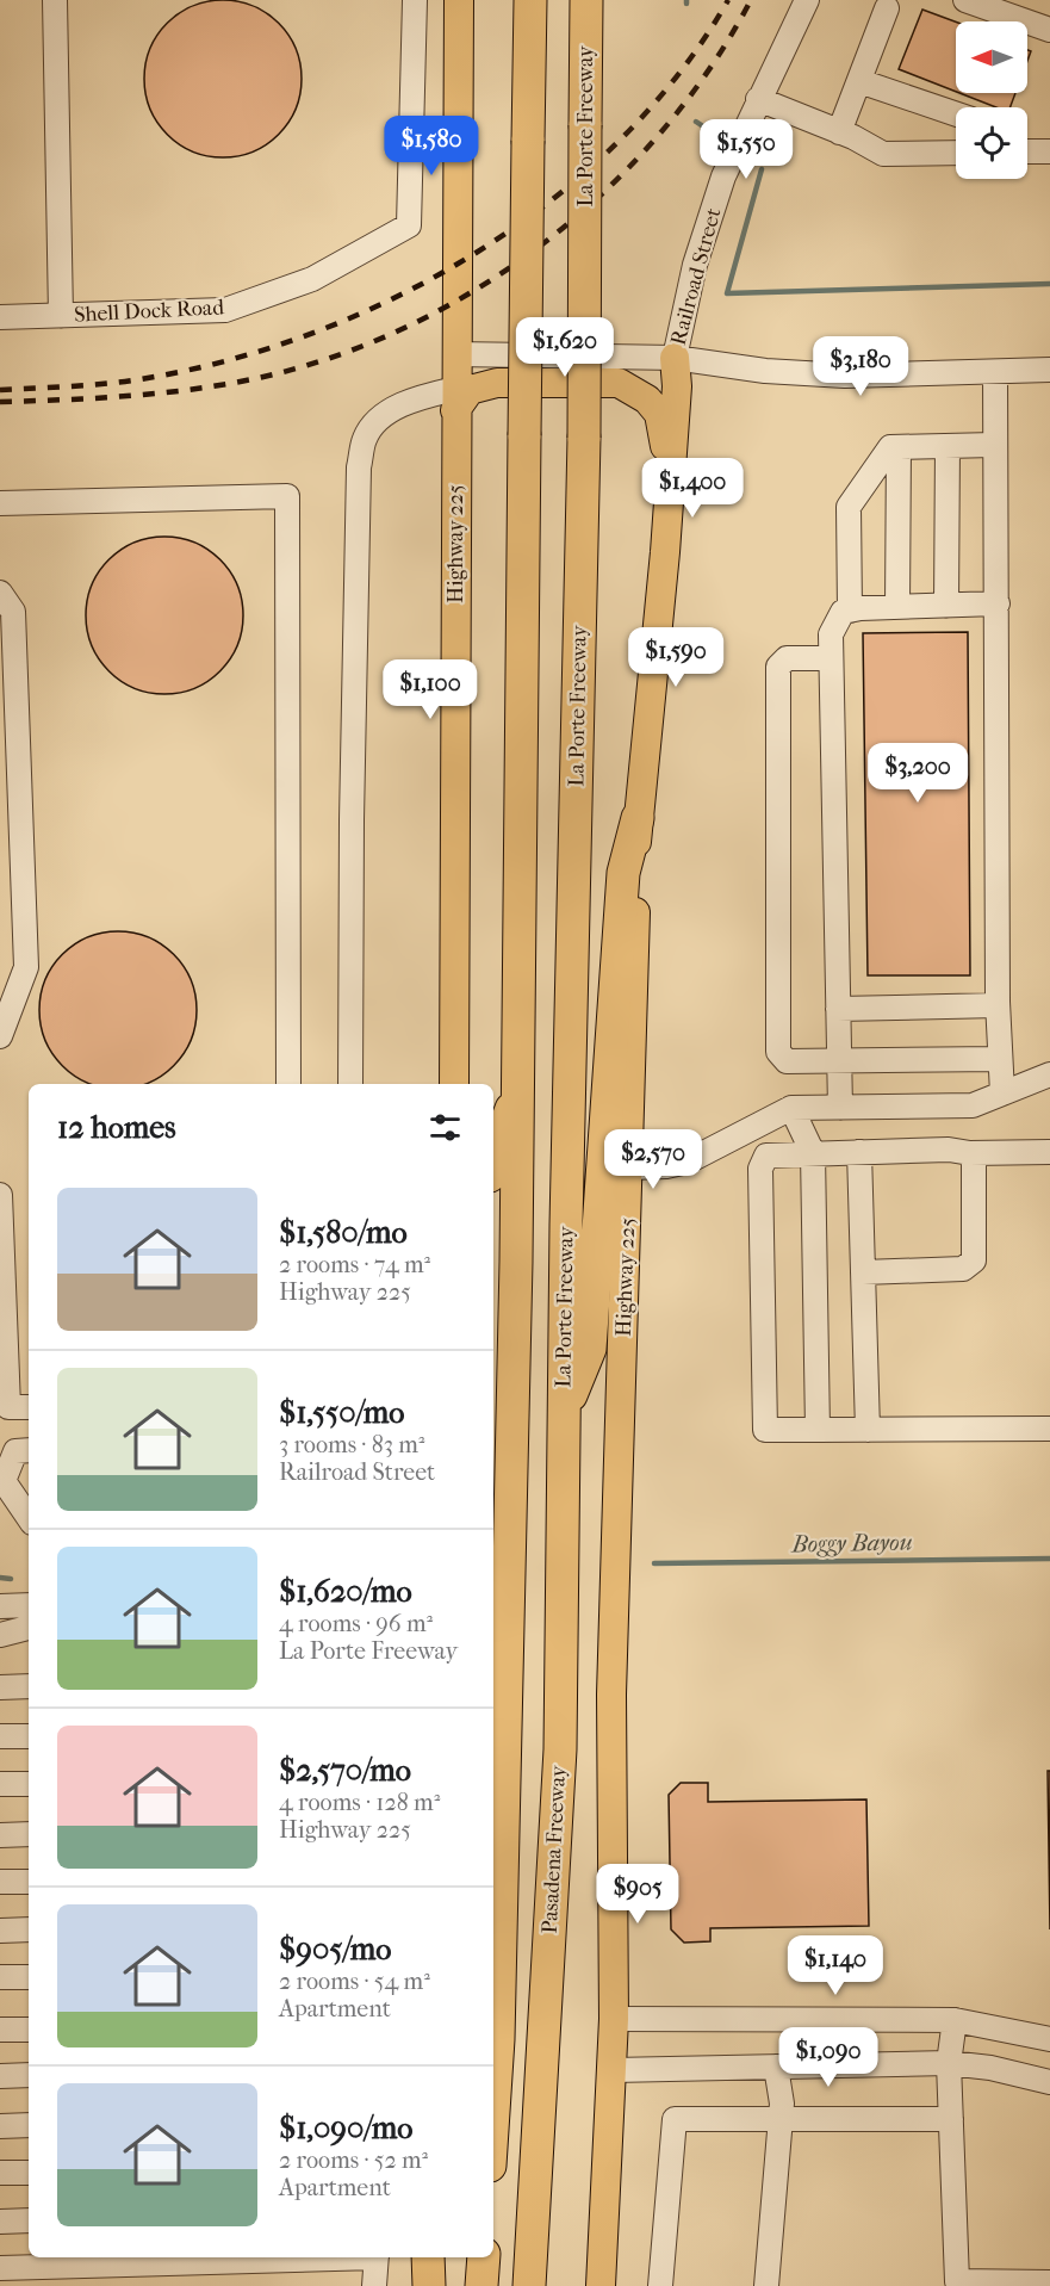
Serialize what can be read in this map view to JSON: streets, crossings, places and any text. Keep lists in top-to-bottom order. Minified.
{"streets":{"highway":["La Porte Freeway","Pasadena Freeway"],"main road":["Highway 225"],"street":["Railroad Street","Shell Dock Road"]},"crossings":[["La Porte Freeway","Pasadena Freeway"]],"water":["Boggy Bayou"],"north":"left","page":{"price":["$1,580","$1,550","$1,620","$3,180","$1,400","$1,590","$1,100","$3,200","$2,570","$905","$1,140","$1,090"],"heading":"12 homes","list":[{"name":"$1,580/mo","note":"2 rooms · 74 m² · Highway 225"},{"name":"$1,550/mo","note":"3 rooms · 83 m² · Railroad Street"},{"name":"$1,620/mo","note":"4 rooms · 96 m² · La Porte Freeway"},{"name":"$2,570/mo","note":"4 rooms · 128 m² · Highway 225"},{"name":"$905/mo","note":"2 rooms · 54 m² · Apartment"},{"name":"$1,090/mo","note":"2 rooms · 52 m² · Apartment"}]}}
